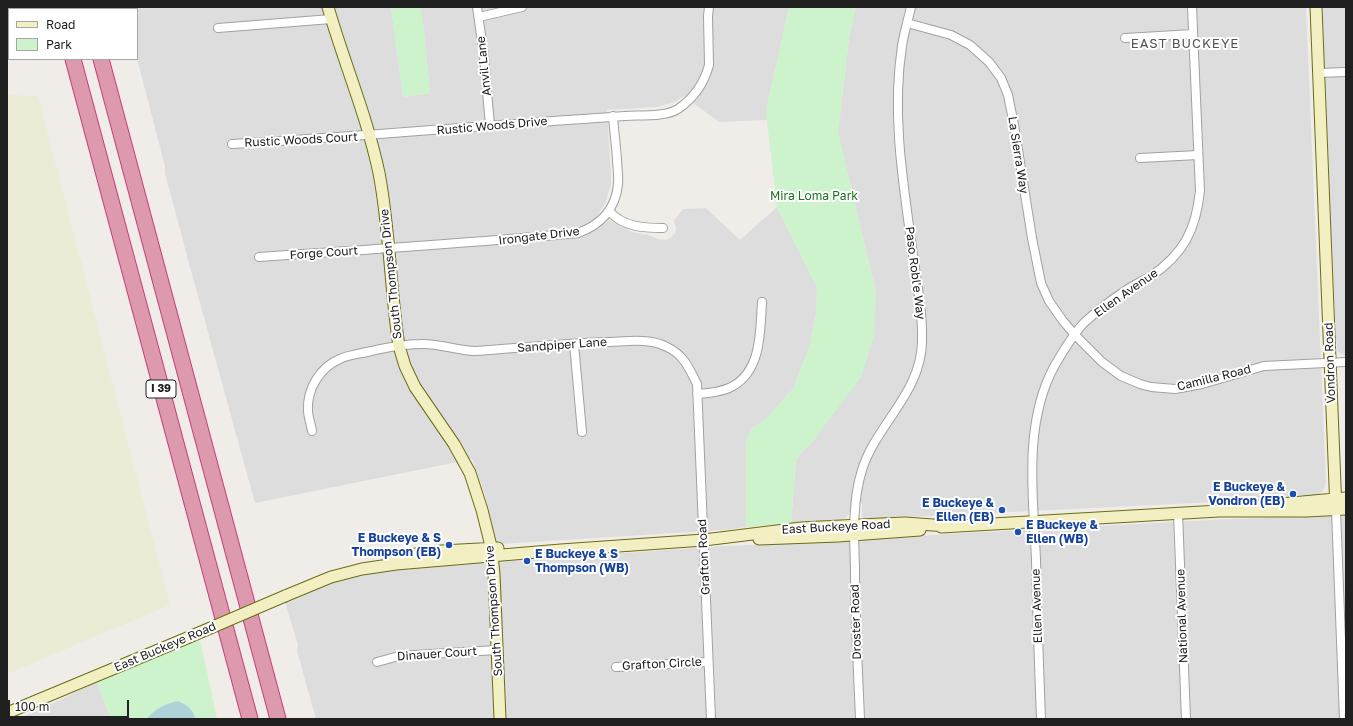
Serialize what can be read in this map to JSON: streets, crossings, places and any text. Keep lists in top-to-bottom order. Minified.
{"streets":{"highway":["I 39"],"main road":["South Thompson Drive","Vondron Road","East Buckeye Road"],"street":["Anvil Lane","Rustic Woods Drive","Rustic Woods Court","La Sierra Way","Irongate Drive","Forge Court","Paso Robl'e Way","Ellen Avenue","Sandpiper Lane","Camilla Road","Grafton Road","National Avenue","Droster Road","Dinauer Court","Grafton Circle"]},"crossings":[["Anvil Lane","Rustic Woods Drive"],["Rustic Woods Drive","Rustic Woods Court"],["Rustic Woods Drive","Irongate Drive"],["Rustic Woods Drive","South Thompson Drive"],["Rustic Woods Court","South Thompson Drive"],["La Sierra Way","Paso Robl'e Way"],["La Sierra Way","Ellen Avenue"],["La Sierra Way","Camilla Road"],["Irongate Drive","Forge Court"],["Irongate Drive","South Thompson Drive"],["Forge Court","South Thompson Drive"],["Paso Robl'e Way","East Buckeye Road"],["Paso Robl'e Way","Droster Road"],["South Thompson Drive","Sandpiper Lane"],["South Thompson Drive","East Buckeye Road"],["South Thompson Drive","Dinauer Court"],["Ellen Avenue","Camilla Road"],["Ellen Avenue","East Buckeye Road"],["Sandpiper Lane","Grafton Road"],["Vondron Road","Camilla Road"],["Vondron Road","East Buckeye Road"],["East Buckeye Road","Grafton Road"],["East Buckeye Road","National Avenue"],["East Buckeye Road","Droster Road"],["Grafton Road","Grafton Circle"]],"districts":["EAST BUCKEYE"],"parks":["Mira Loma Park"],"places":["E Buckeye & Vondron (EB)","E Buckeye & Ellen (EB)","E Buckeye & Ellen (WB)","E Buckeye & S Thompson (EB)","E Buckeye & S Thompson (WB)"],"legend":["Road","Park"],"scale_bar":"100 m"}
